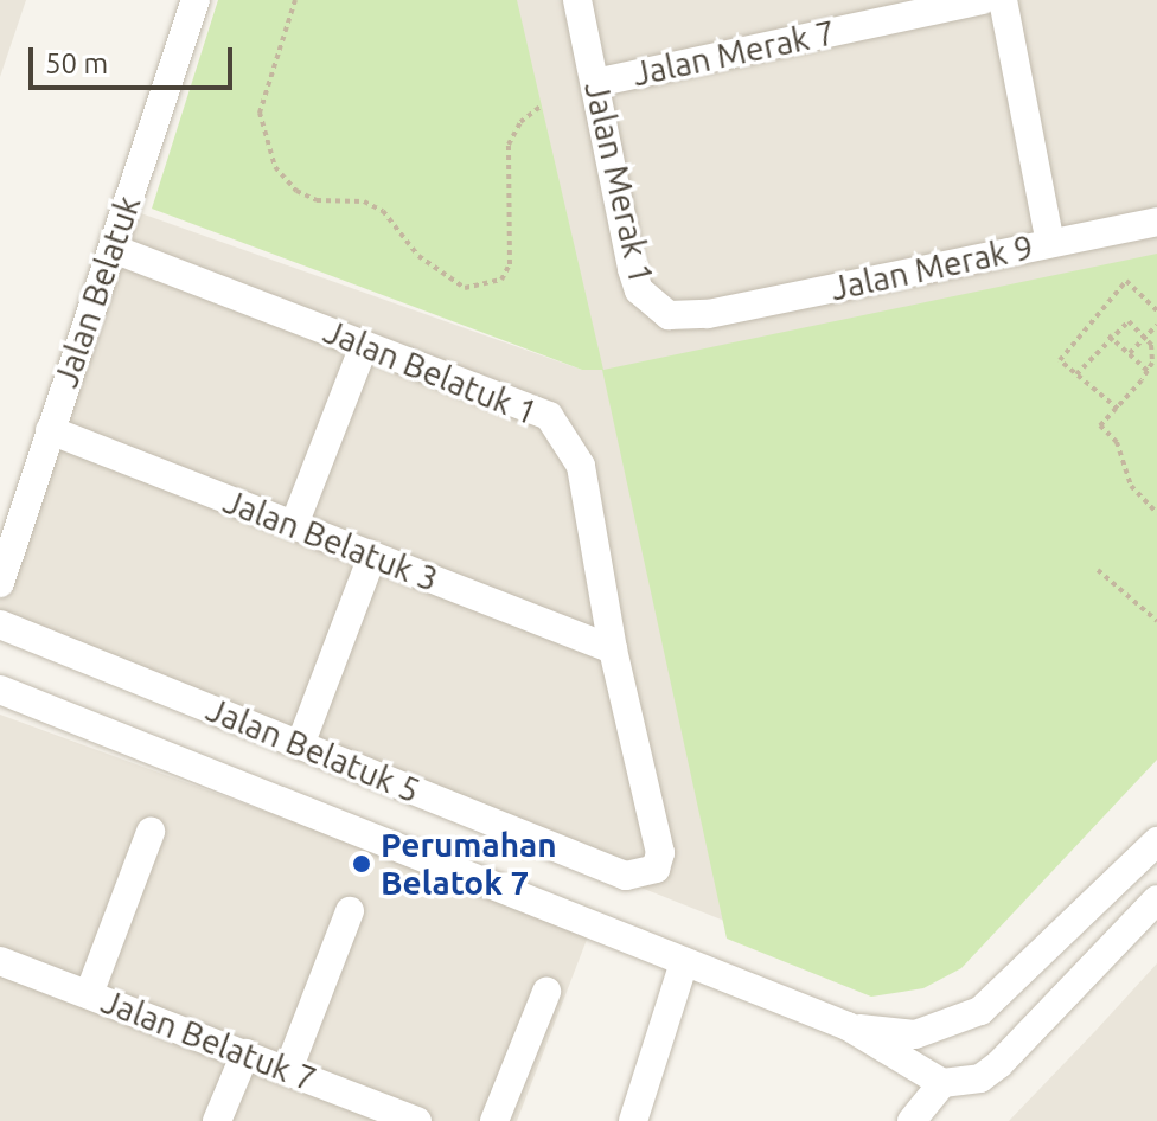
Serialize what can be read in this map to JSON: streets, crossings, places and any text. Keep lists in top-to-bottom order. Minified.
{"streets":{"street":["Jalan Merak 7","Jalan Merak 1","Jalan Merak 9","Jalan Belatuk","Jalan Belatuk 1","Jalan Belatuk 3","Jalan Belatuk 5","Jalan Belatuk 7"]},"crossings":[["Jalan Merak 7","Jalan Merak 1"],["Jalan Merak 1","Jalan Merak 9"],["Jalan Belatuk","Jalan Belatuk 1"],["Jalan Belatuk","Jalan Belatuk 3"],["Jalan Belatuk 1","Jalan Belatuk 3"],["Jalan Belatuk 1","Jalan Belatuk 5"]],"places":["Perumahan Belatok 7"],"scale_bar":"50 m"}
